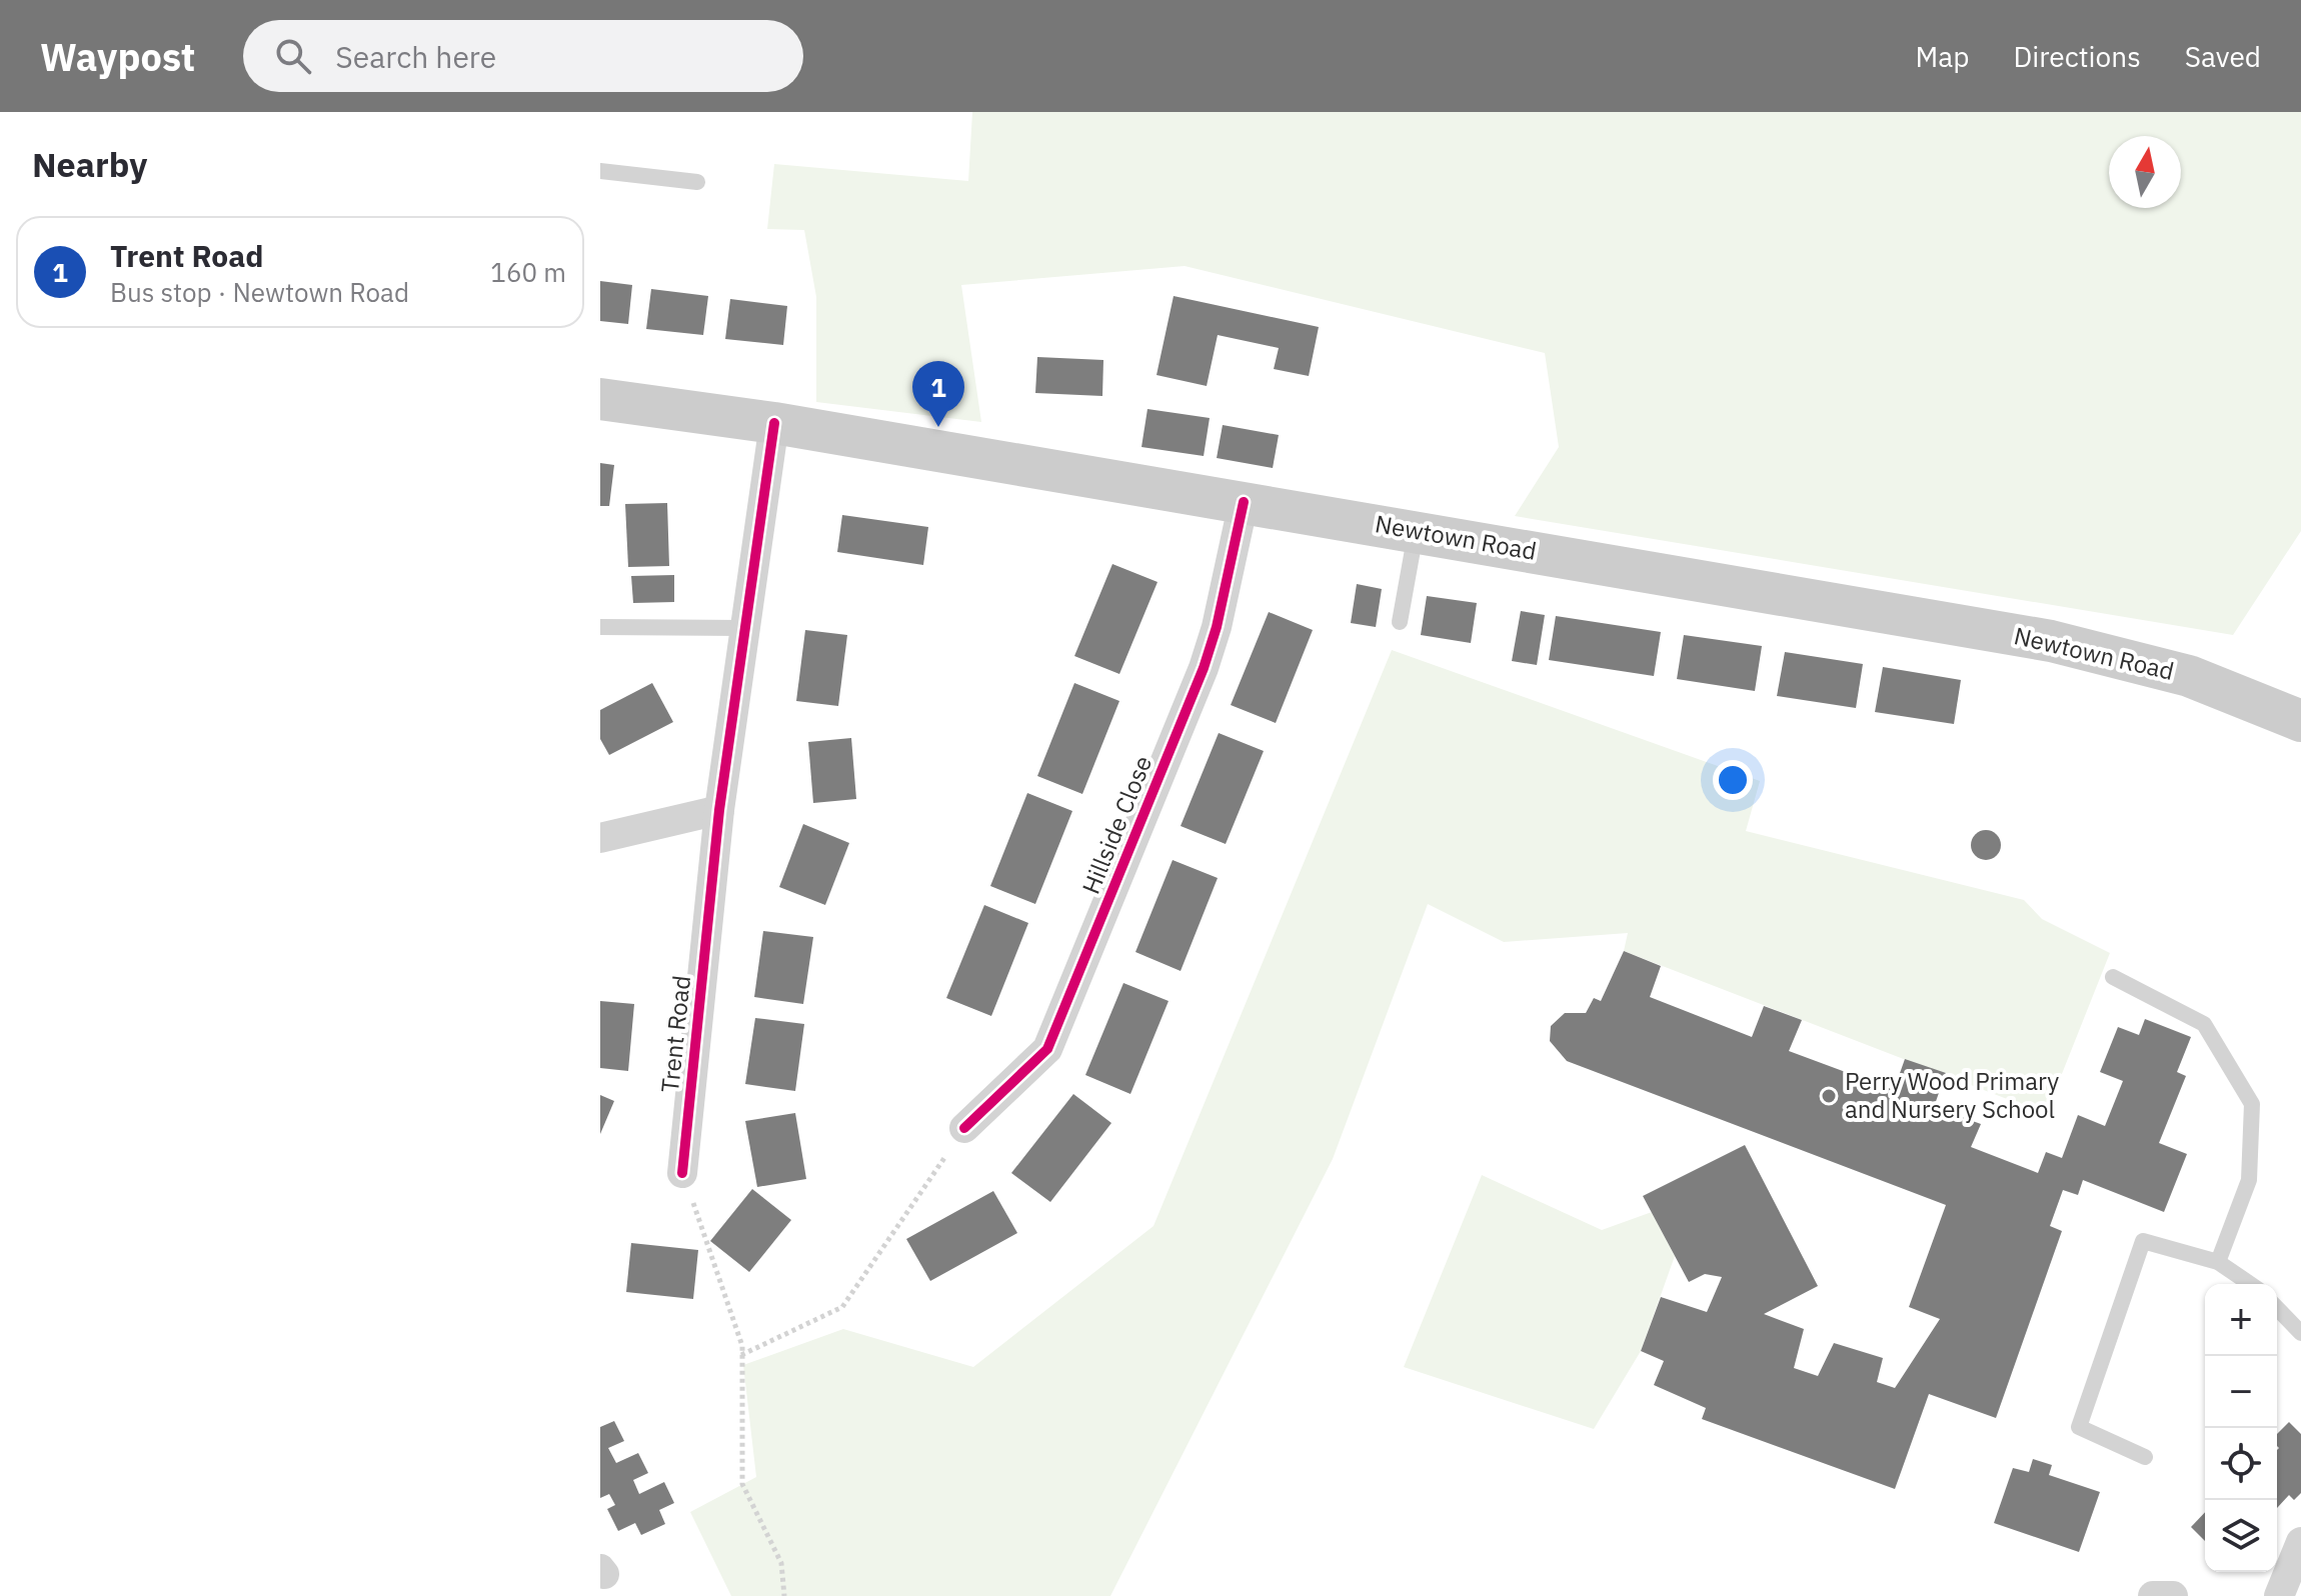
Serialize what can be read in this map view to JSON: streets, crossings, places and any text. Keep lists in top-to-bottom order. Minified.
{"streets":{"main road":["Newtown Road"],"street":["Hillside Close","Trent Road"]},"crossings":[["Newtown Road","Hillside Close"],["Newtown Road","Trent Road"]],"places":["Perry Wood Primary and Nursery School"],"north":"top","page":{"header":"Waypost","search":"Search here","nav":["Map","Directions","Saved"],"heading":"Nearby","list":[{"mark":"1","name":"Trent Road","note":"Bus stop · Newtown Road","value":"160 m"}],"pins":"1","map_buttons":["+","−"]}}
